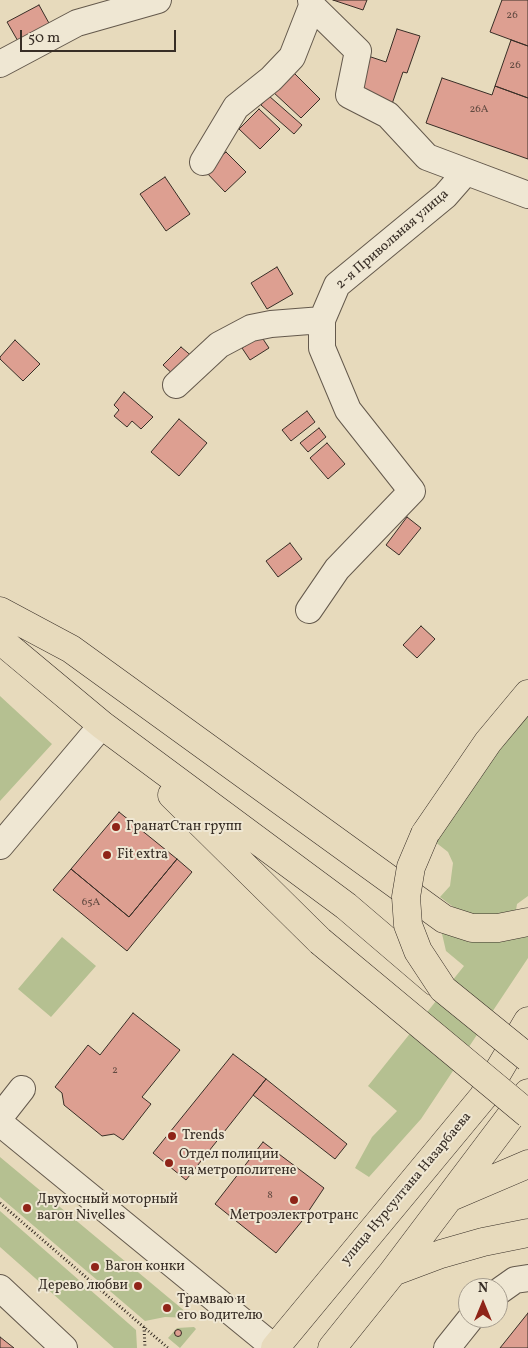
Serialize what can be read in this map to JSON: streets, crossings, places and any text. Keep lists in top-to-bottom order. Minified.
{"streets":{"main road":["улица Нурсултана Назарбаева"],"street":["2-я Привольная улица"]},"places":["ГранатСтан групп","Fit extra","Trends","Отдел полиции на метрополитене","Метроэлектротранс","Двухосный моторный вагон Nivelles","Вагон конки","Дерево любви","Трамваю и его водителю"],"house_numbers":["26","26","26А","65А","2","8"],"scale_bar":"50 m","north":"top"}
